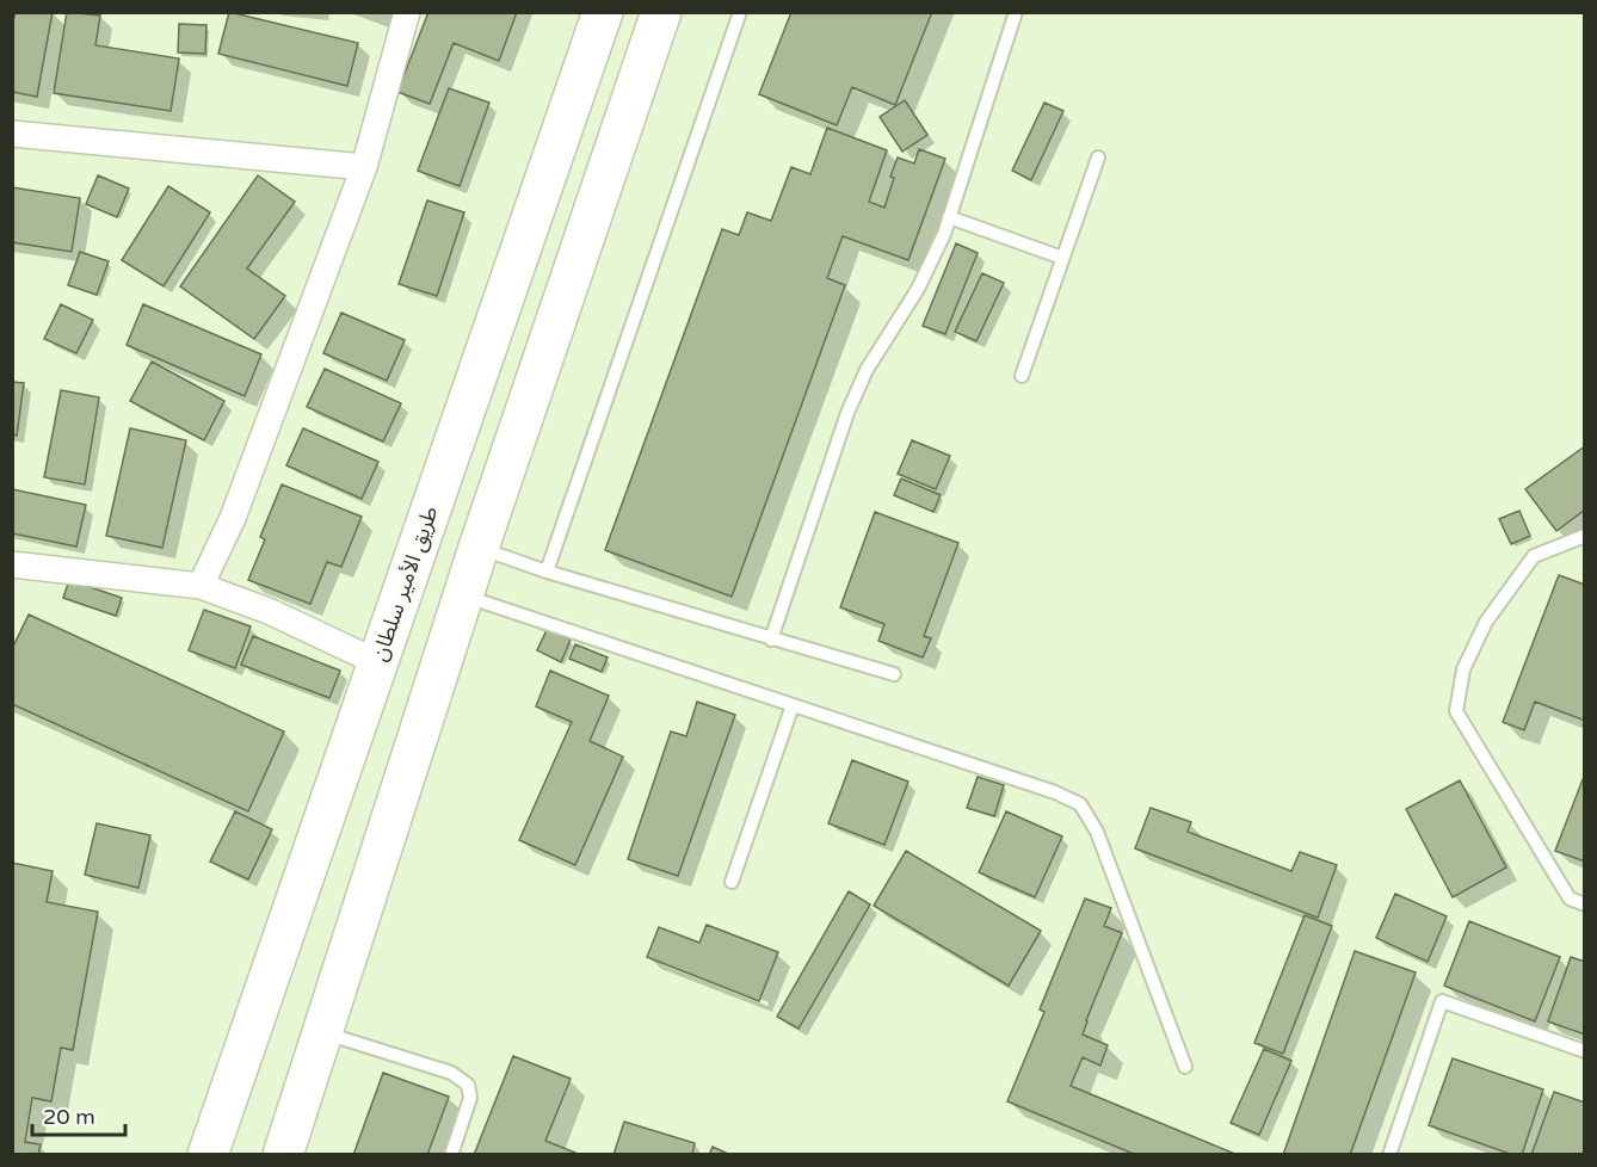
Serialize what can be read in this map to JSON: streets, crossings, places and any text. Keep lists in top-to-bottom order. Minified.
{"streets":{"main road":["طريق الأمير سلطان"]},"scale_bar":"20 m"}
